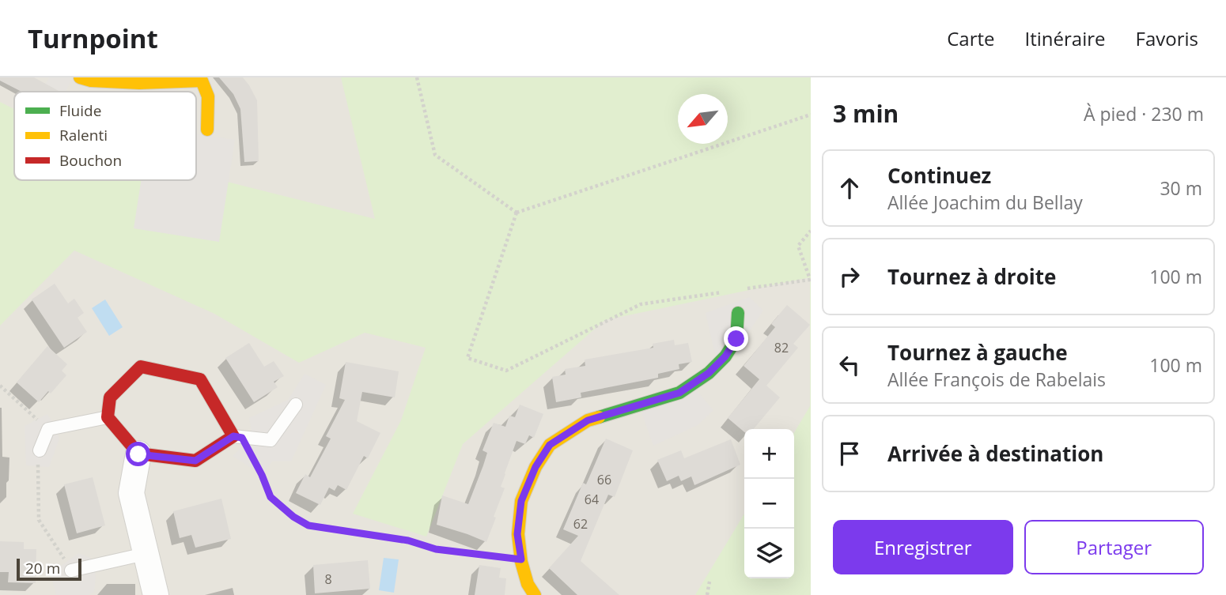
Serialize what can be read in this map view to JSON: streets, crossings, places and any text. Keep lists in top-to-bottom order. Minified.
{"house_numbers":["82","66","64","62","8"],"legend":["Fluide","Ralenti","Bouchon"],"scale_bar":"20 m","north":"bottom left","page":{"header":"Turnpoint","nav":["Carte","Itinéraire","Favoris"],"heading":["3 min","À pied · 230 m"],"list":[["Continuez","Allée Joachim du Bellay","30 m"],["Tournez à droite","100 m"],["Tournez à gauche","Allée François de Rabelais","100 m"],"Arrivée à destination"],"map_buttons":["+","−"],"buttons":["Enregistrer","Partager"],"scale":"20 m"}}
